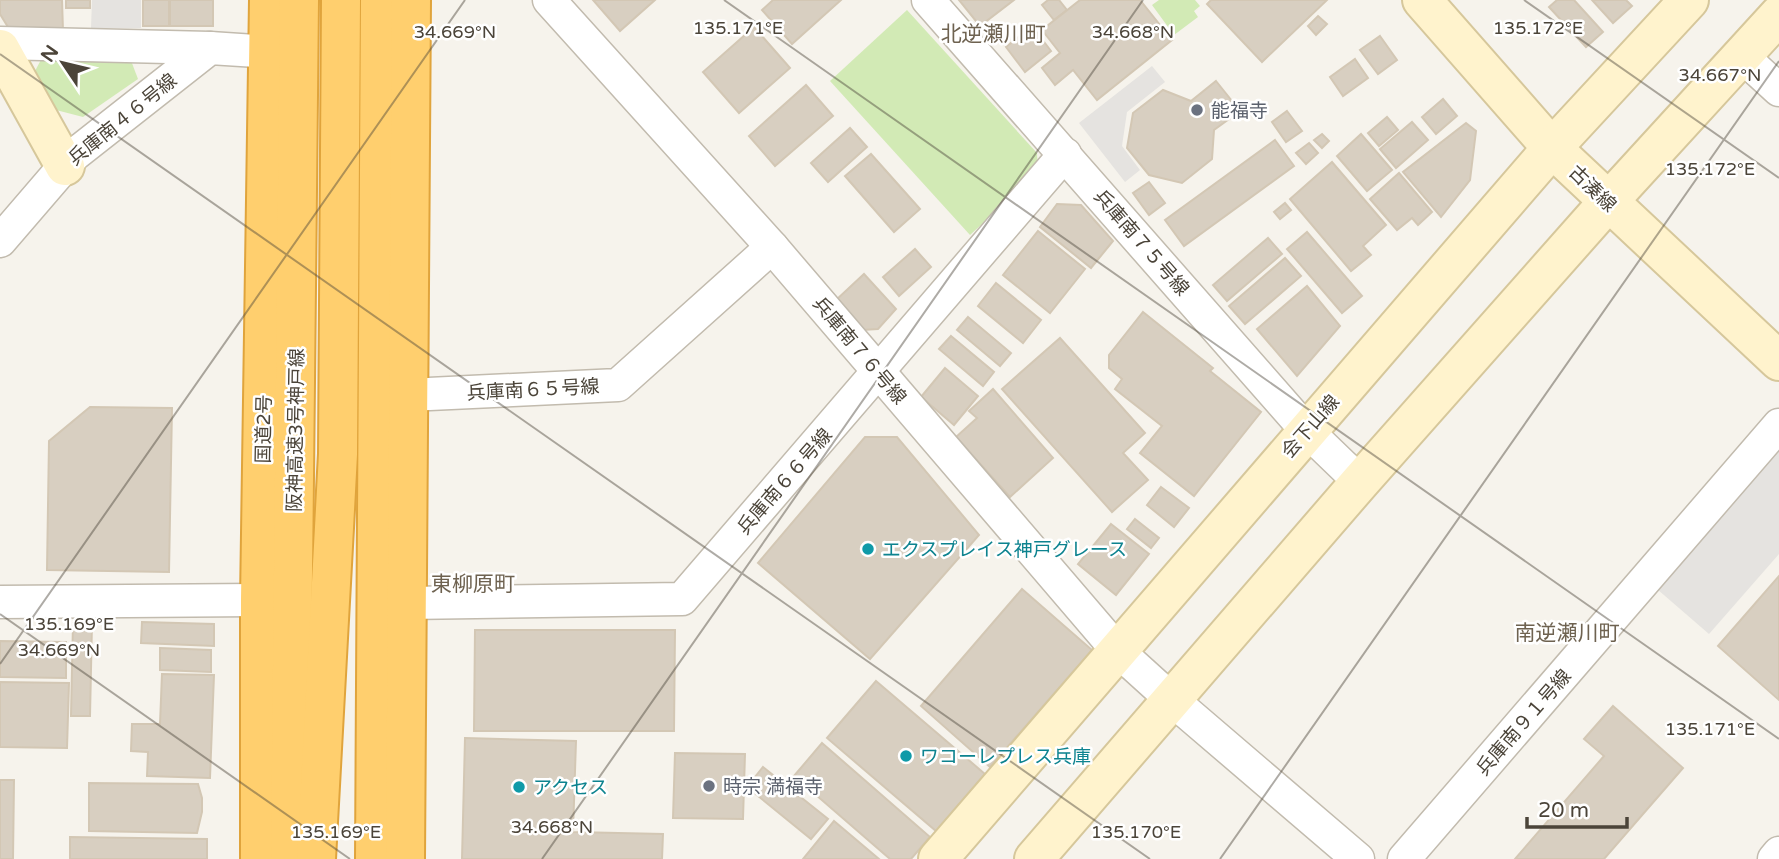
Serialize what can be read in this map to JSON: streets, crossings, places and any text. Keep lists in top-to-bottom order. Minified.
{"streets":{"highway":["国道2号","阪神高速3号神戸線"],"street":["兵庫南４６号線","古湊線","兵庫南７５号線","兵庫南７６号線","兵庫南６５号線","会下山線","兵庫南６６号線","兵庫南９１号線"]},"crossings":[["古湊線","会下山線"],["兵庫南７５号線","会下山線"],["兵庫南７５号線","兵庫南６６号線"],["兵庫南７６号線","兵庫南６５号線"],["兵庫南７６号線","会下山線"],["兵庫南７６号線","兵庫南６６号線"]],"districts":["北逆瀬川町","東柳原町","南逆瀬川町"],"places":["能福寺","エクスプレイス神戸グレース","ワコーレプレス兵庫","時宗 満福寺","アクセス"],"scale_bar":"20 m","north":"top left","coordinates":["135.171°E","135.172°E","34.669°N","34.668°N","34.667°N","135.169°E","135.170°E"]}
